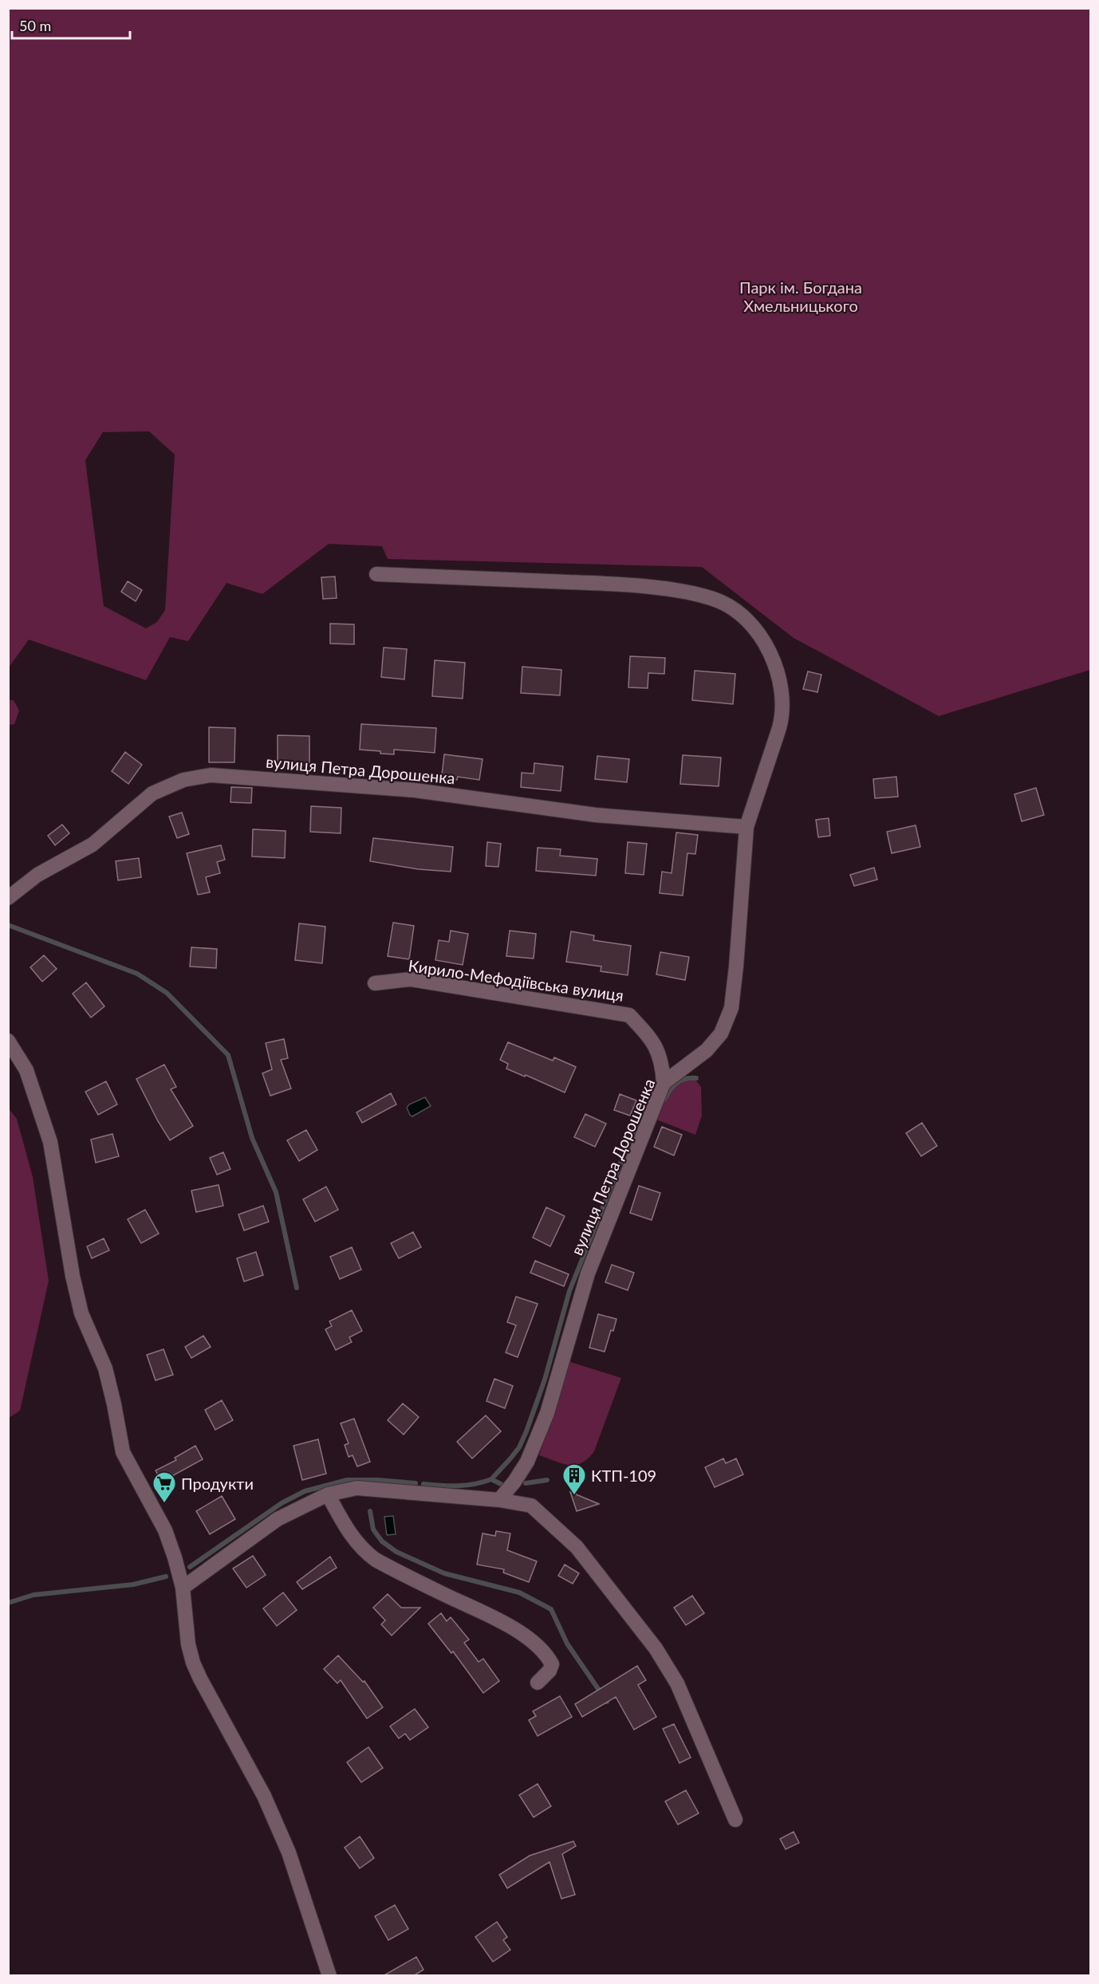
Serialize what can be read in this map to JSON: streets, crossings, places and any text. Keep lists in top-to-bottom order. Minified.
{"streets":{"street":["вулиця Петра Дорошенка","Кирило-Мефодіївська вулиця"]},"crossings":[["вулиця Петра Дорошенка","Кирило-Мефодіївська вулиця"]],"parks":["Парк ім. Богдана Хмельницького"],"places":{"building":["КТП-109"],"supermarket":["Продукти"]},"scale_bar":"50 m"}
